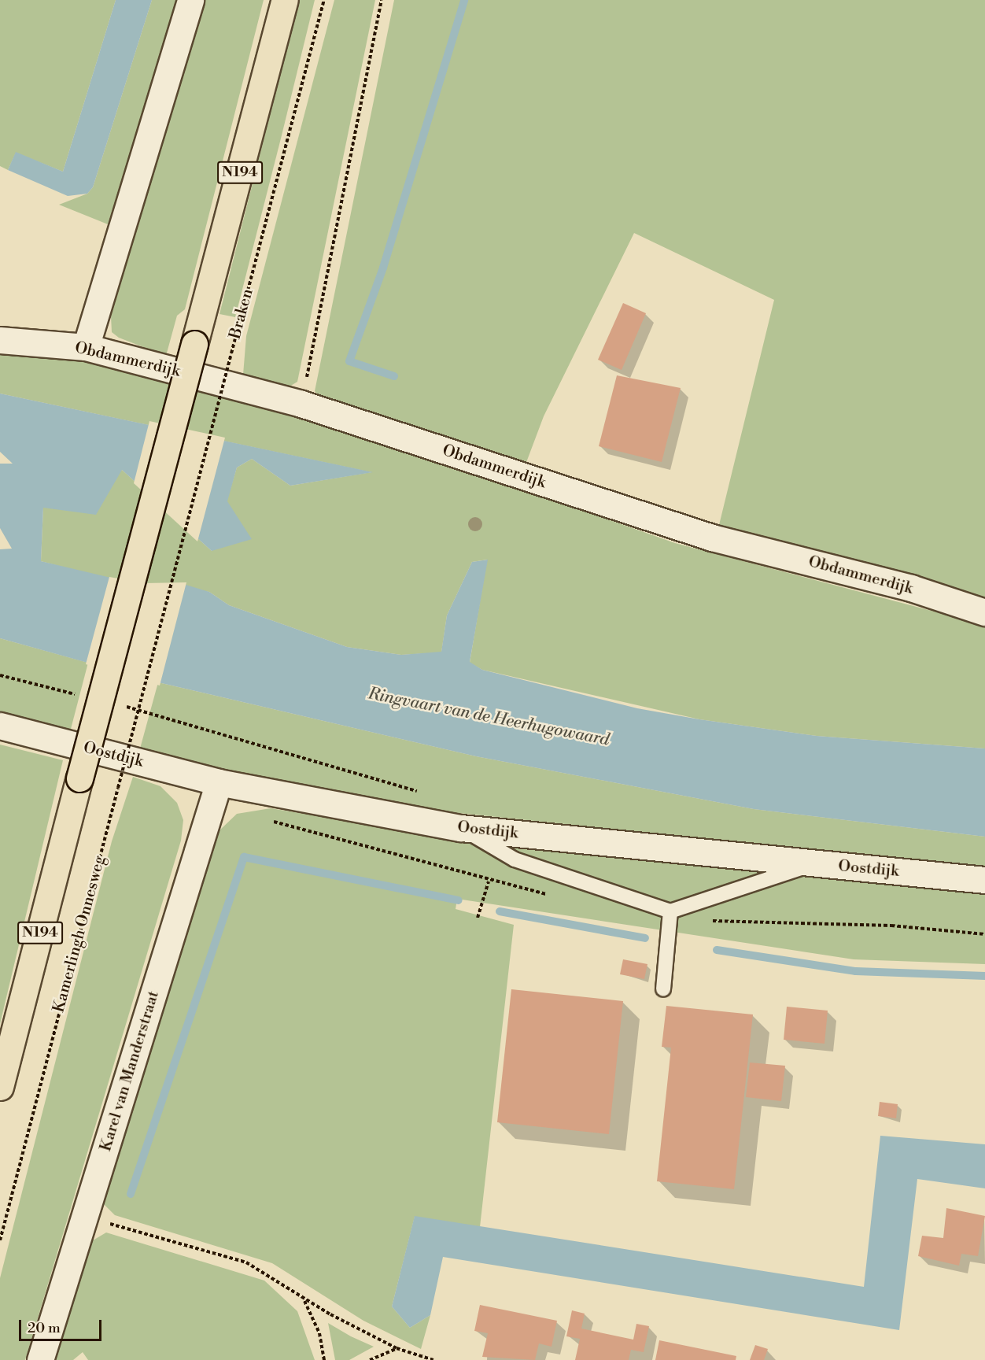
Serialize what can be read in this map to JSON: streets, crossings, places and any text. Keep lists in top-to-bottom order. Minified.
{"streets":{"main road":["N194"],"street":["Obdammerdijk","Oostdijk","Karel van Manderstraat"],"path":["Braken","Kamerlingh Onnesweg"]},"crossings":[["Braken","Kamerlingh Onnesweg"],["Oostdijk","Karel van Manderstraat"]],"water":["Ringvaart van de Heerhugowaard"],"scale_bar":"20 m"}
